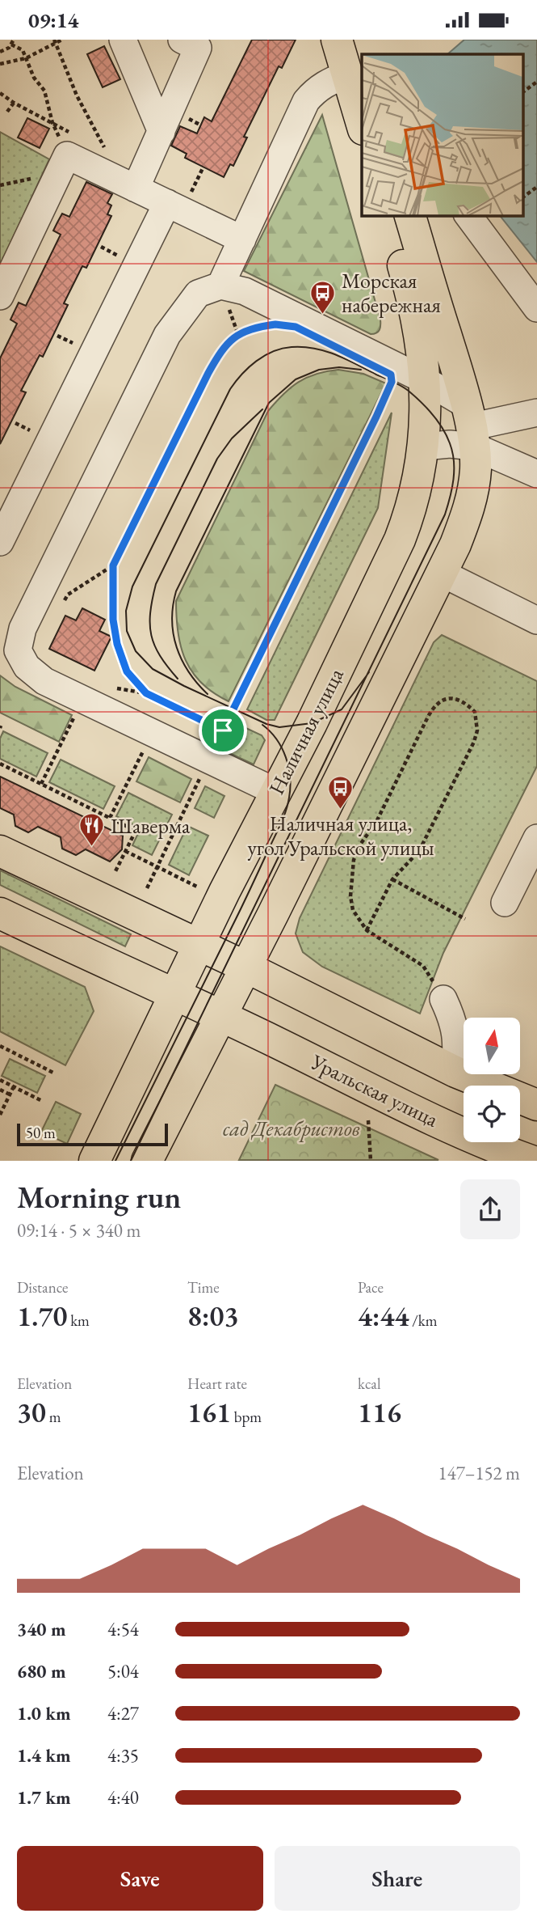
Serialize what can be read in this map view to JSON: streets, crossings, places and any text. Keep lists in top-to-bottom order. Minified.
{"streets":{"main road":["Наличная улица","Уральская улица"]},"crossings":[["Наличная улица","Уральская улица"]],"parks":["сад Декабристов"],"places":{"bus stop":["Морская набережная","Наличная улица, угол Уральской улицы"],"restaurant":["Шаверма"]},"scale_bar":"50 m","north":"top","page":{"status":"09:14","scale":"50 m","heading":["Morning run","09:14 · 5 × 340 m"],"stats":[["Distance","1.70 km"],["Time","8:03"],["Pace","4:44 /km"],["Elevation","30 m"],["Heart rate","161 bpm"],["kcal","116"]],"chart":["Elevation","147–152 m"],"list":[{"name":"340 m","note":"4:54"},{"name":"680 m","note":"5:04"},{"name":"1.0 km","note":"4:27"},{"name":"1.4 km","note":"4:35"},{"name":"1.7 km","note":"4:40"}],"buttons":["Save","Share"]}}
